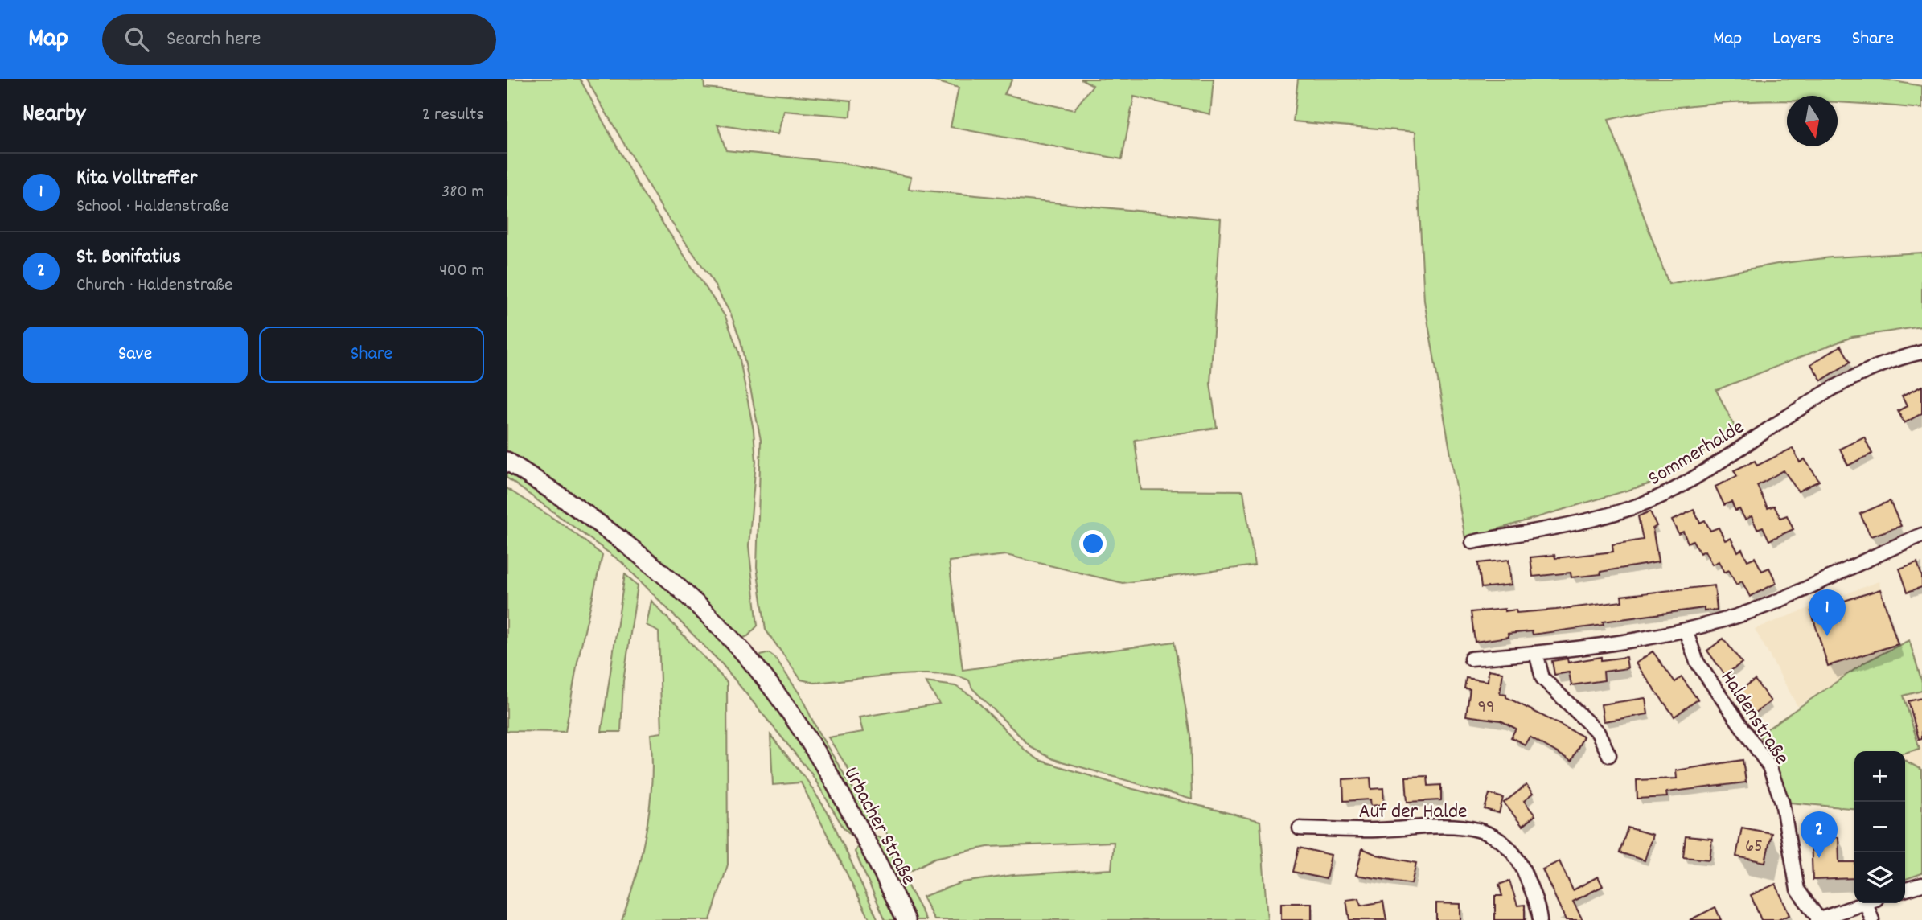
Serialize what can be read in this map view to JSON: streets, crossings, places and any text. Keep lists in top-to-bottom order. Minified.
{"streets":{"street":["Sommerhalde","Haldenstraße","Auf der Halde","Urbacher Straße"]},"house_numbers":["99","65"],"north":"bottom","page":{"header":"Map","search":"Search here","nav":["Map","Layers","Share"],"heading":["Nearby","2 results"],"list":[{"mark":"1","name":"Kita Volltreffer","note":"School · Haldenstraße","value":"380 m"},{"mark":"2","name":"St. Bonifatius","note":"Church · Haldenstraße","value":"400 m"}],"buttons":["Save","Share"],"pins":["1","2"],"map_buttons":["+","−"]}}
